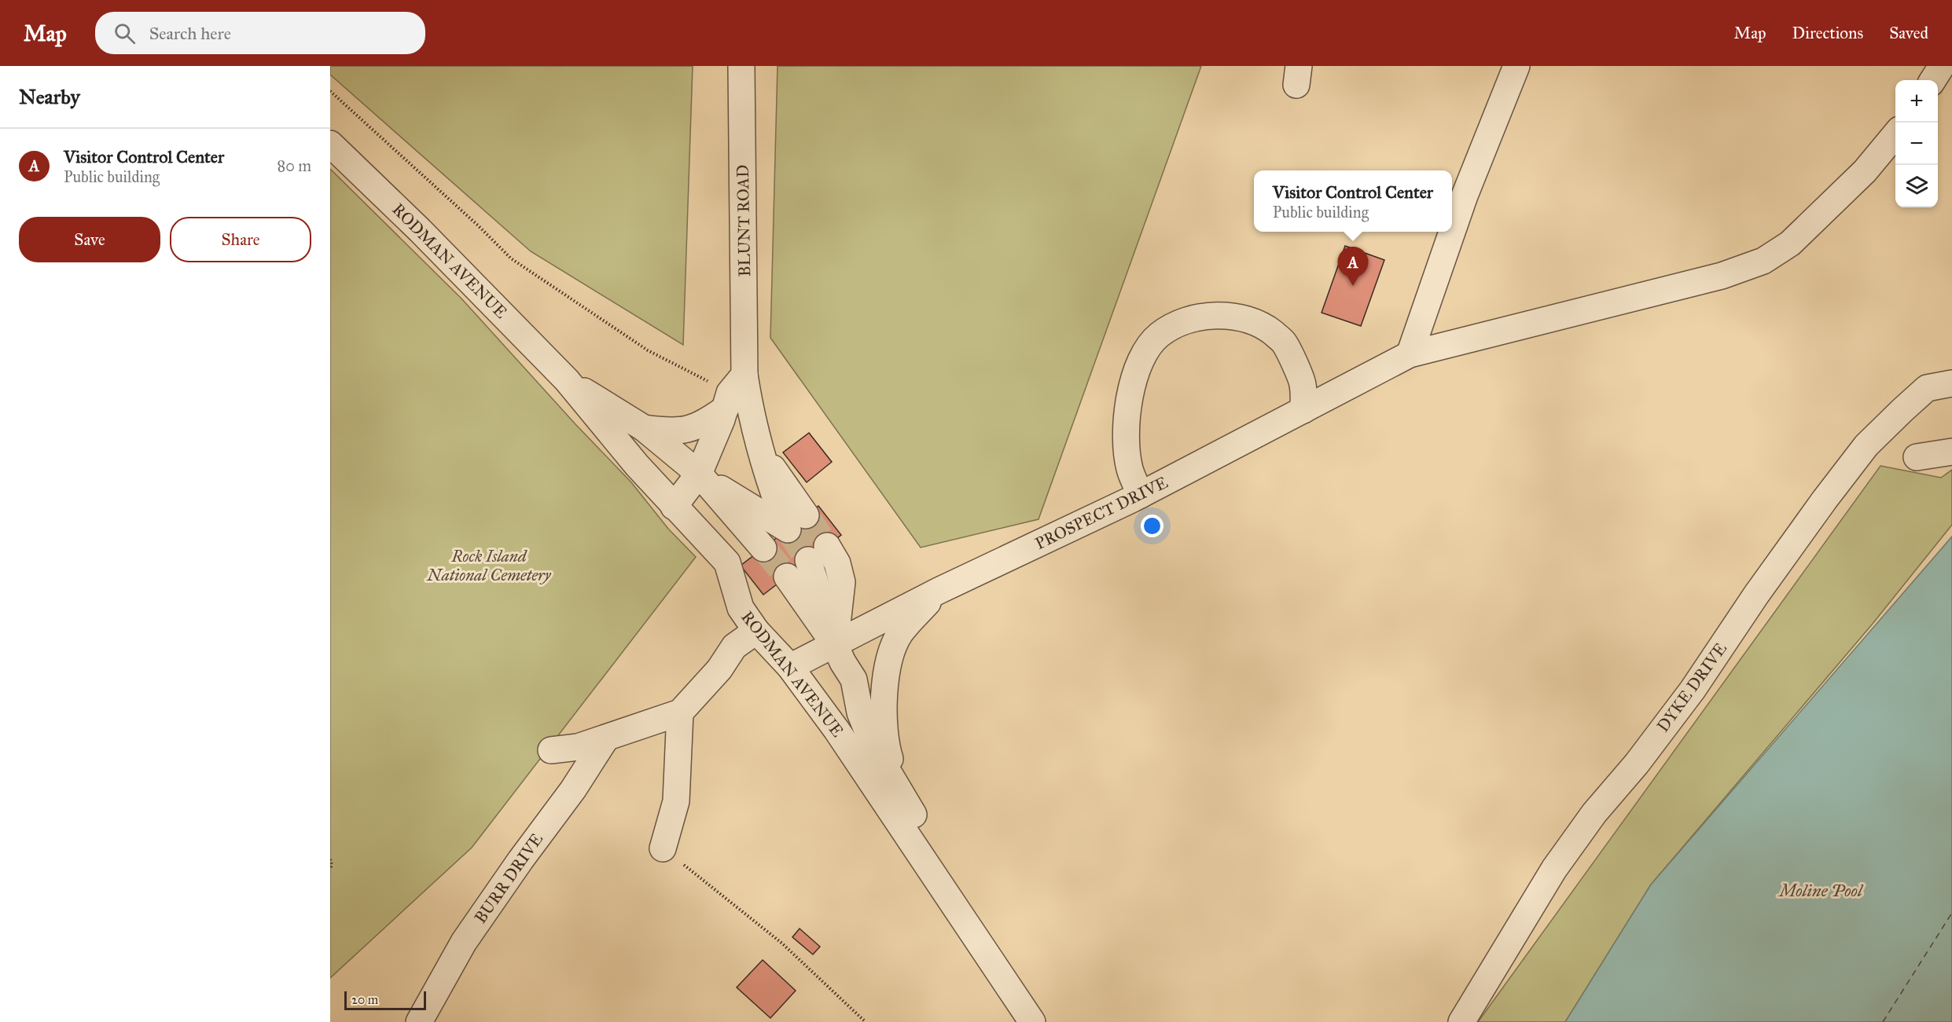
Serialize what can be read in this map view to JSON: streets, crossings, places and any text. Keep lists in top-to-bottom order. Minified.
{"streets":{"street":["BLUNT ROAD","RODMAN AVENUE","PROSPECT DRIVE","DYKE DRIVE","BURR DRIVE"]},"crossings":[["BLUNT ROAD","RODMAN AVENUE"],["RODMAN AVENUE","PROSPECT DRIVE"]],"water":["Moline Pool"],"parks":["Rock Island National Cemetery"],"scale_bar":"20 m","page":{"header":"Map","search":"Search here","nav":["Map","Directions","Saved"],"heading":"Nearby","map_buttons":["+","−"],"list":[{"mark":"A","name":"Visitor Control Center","note":"Public building","value":"80 m"}],"popup":["Visitor Control Center","Public building"],"buttons":["Save","Share"],"pins":"A","scale":"20 m"}}
